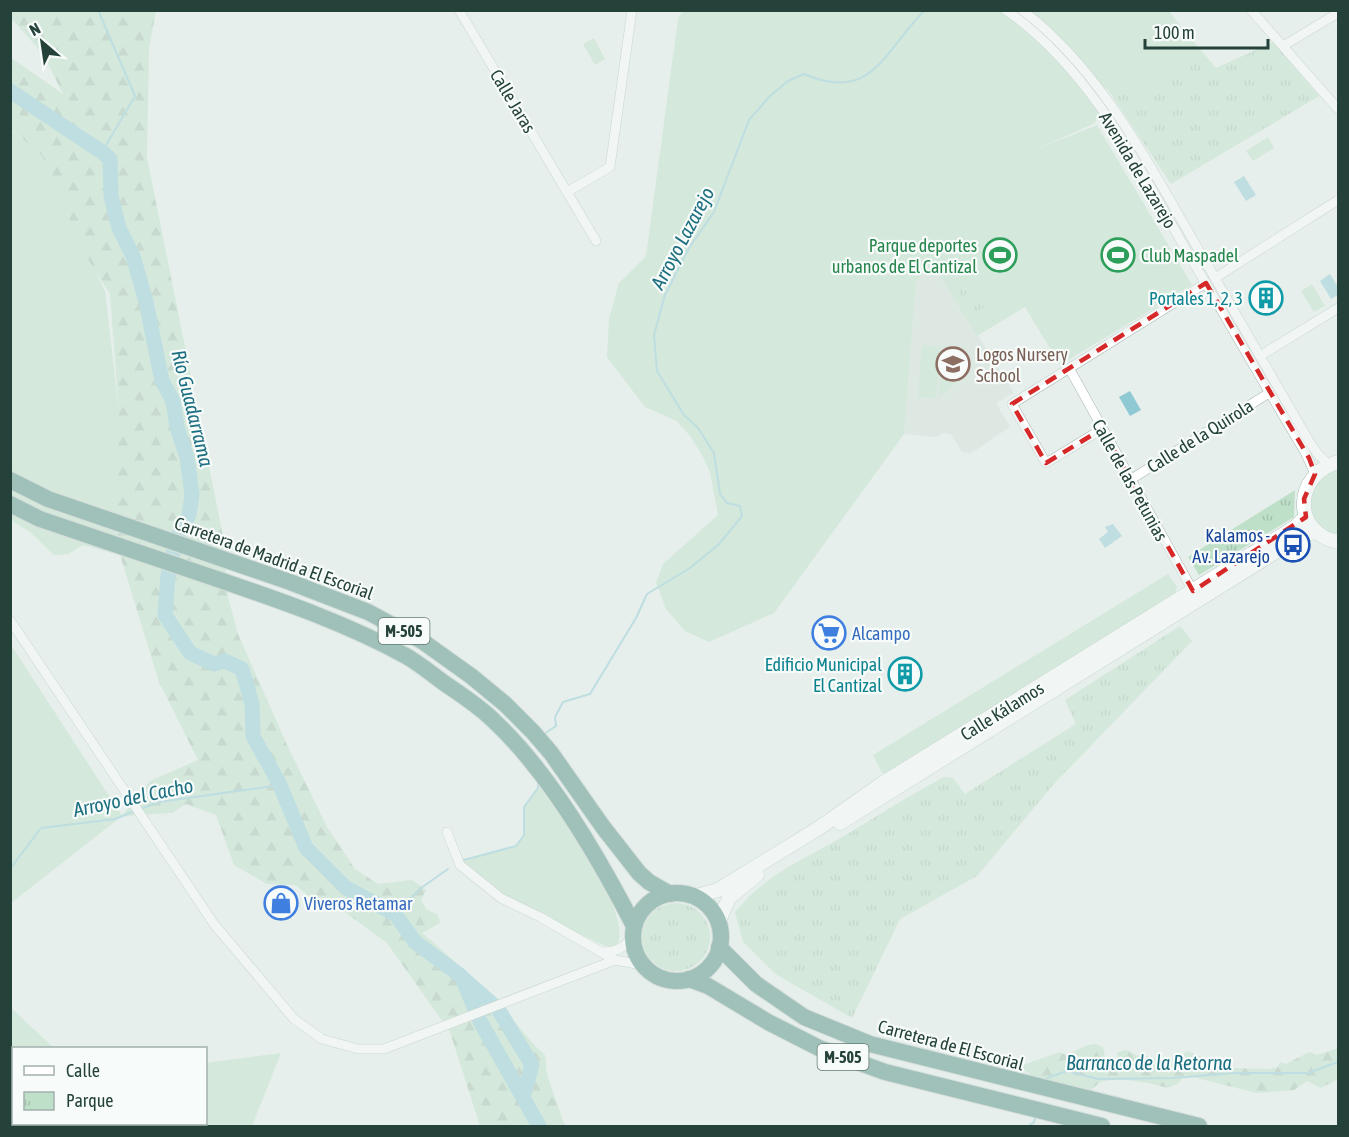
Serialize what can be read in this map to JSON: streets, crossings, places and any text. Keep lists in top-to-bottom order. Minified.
{"streets":{"highway":["Carretera de Madrid a El Escorial","M-505","Carretera de El Escorial"],"main road":["Calle Kálamos"],"street":["Calle Jaras","Avenida de Lazarejo","Calle de la Quirola","Calle de las Petunias"]},"crossings":[["Avenida de Lazarejo","Calle de la Quirola"],["Calle de la Quirola","Calle de las Petunias"],["Calle de las Petunias","Calle Kálamos"],["Carretera de Madrid a El Escorial","M-505"],["Carretera de Madrid a El Escorial","Calle Kálamos"],["Carretera de Madrid a El Escorial","Carretera de El Escorial"],["M-505","Calle Kálamos"],["M-505","Carretera de El Escorial"],["Calle Kálamos","Carretera de El Escorial"]],"water":["Arroyo Lazarejo","Río Guadarrama","Arroyo del Cacho","Barranco de la Retorna"],"places":{"sports":["Parque deportes urbanos de El Cantizal","Club Maspadel"],"building":["Portales 1, 2, 3","Edificio Municipal El Cantizal"],"school or university":["Logos Nursery School"],"bus stop":["Kalamos - Av. Lazarejo"],"supermarket":["Alcampo"],"shop":["Viveros Retamar"]},"legend":["Calle","Parque"],"scale_bar":"100 m","north":"top left"}
